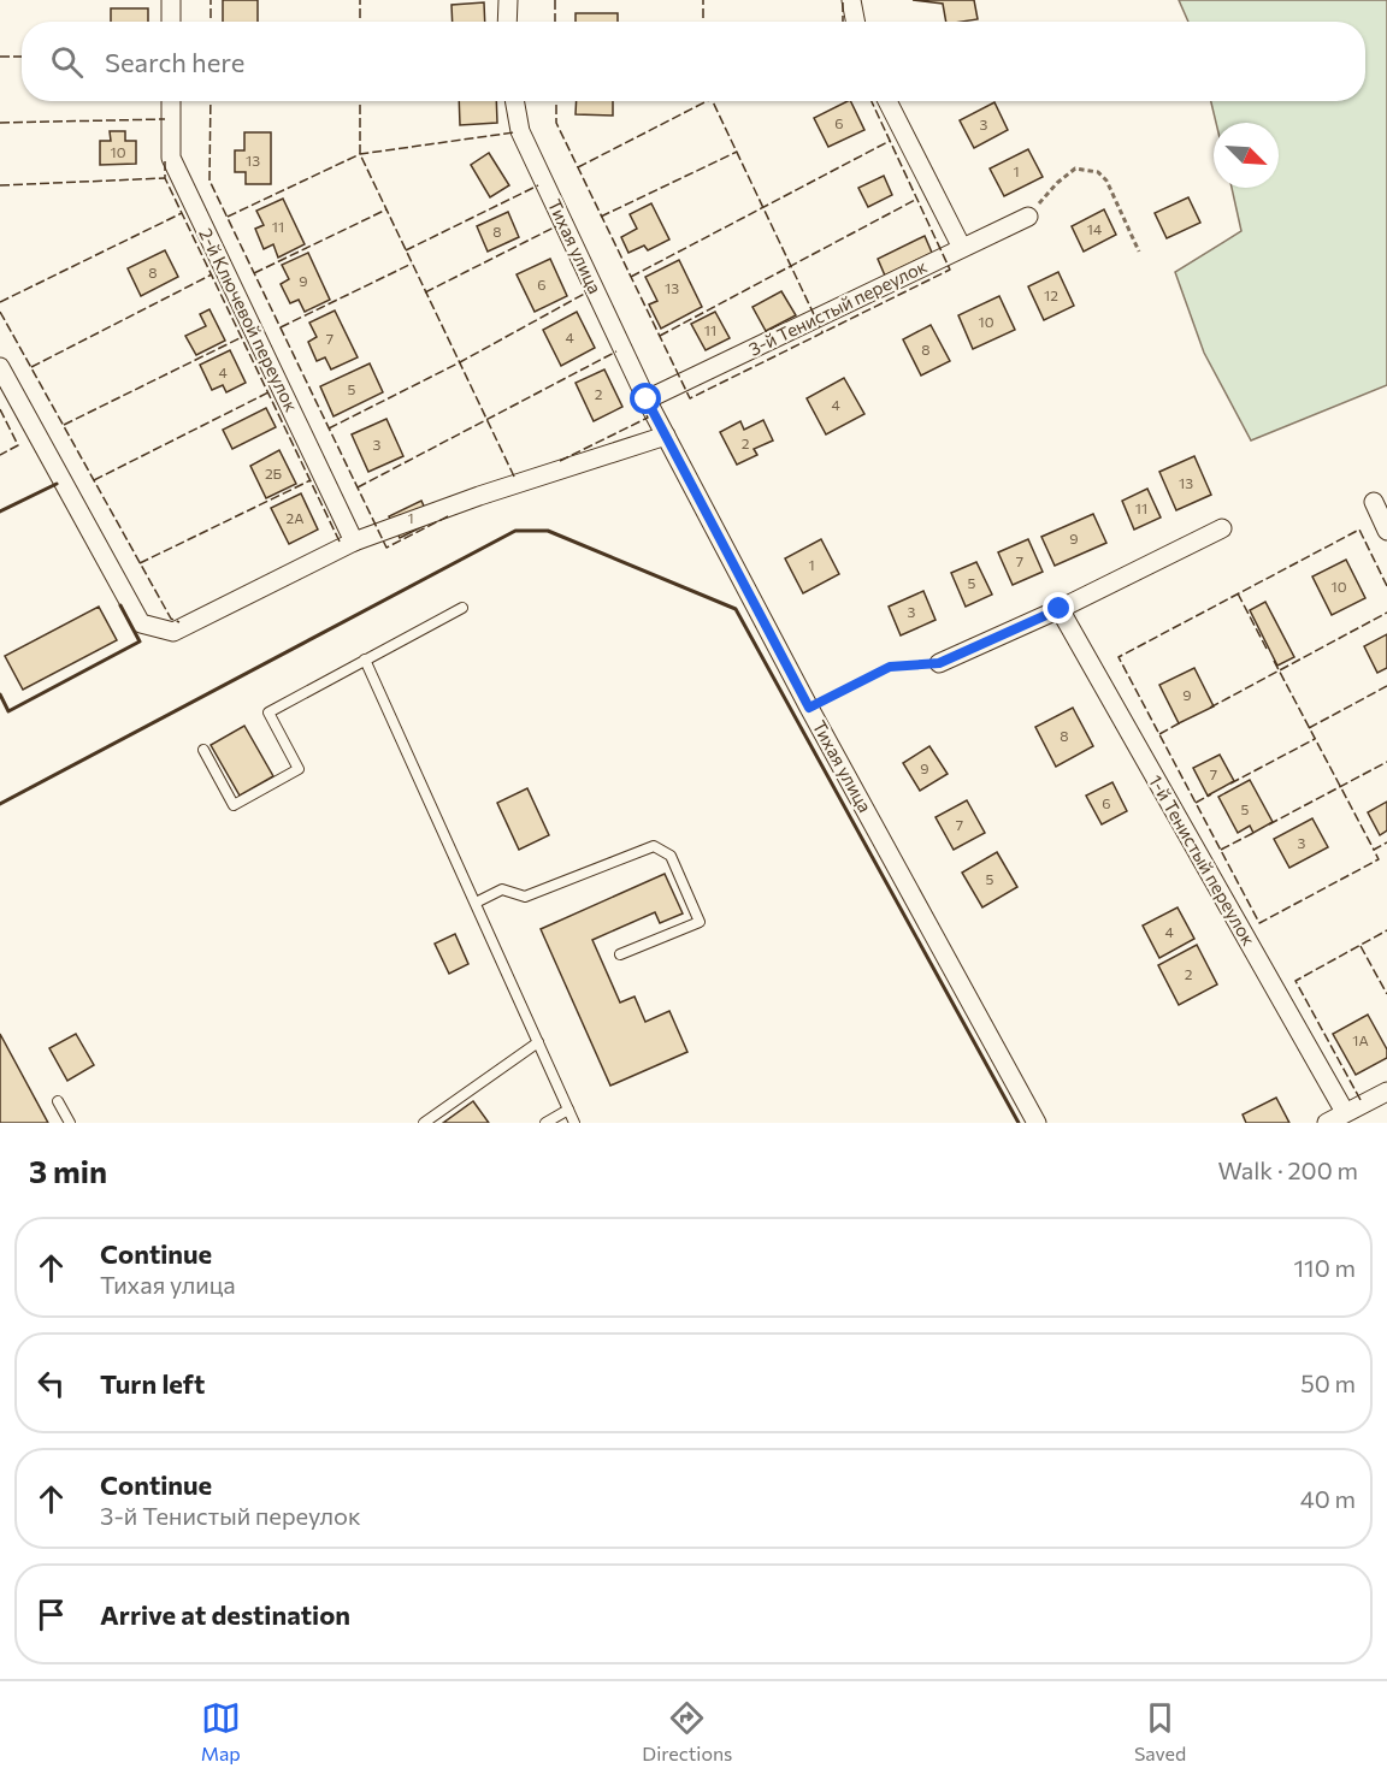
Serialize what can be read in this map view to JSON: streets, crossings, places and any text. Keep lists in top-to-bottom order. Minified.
{"streets":{"street":["Тихая улица","3-й Тенистый переулок","2-й Ключевой переулок","1-й Тенистый переулок"]},"crossings":[["Тихая улица","3-й Тенистый переулок"]],"house_numbers":["6","3","10","13","1","11","14","8","8","9","6","13","12","10","11","4","7","8","4","5","2","4","2","3","2Б","13","11","2А","1","9","7","1","5","10","3","9","8","9","7","6","5","7","3","5","4","2","1А"],"north":"bottom right","page":{"search":"Search here","heading":["3 min","Walk · 200 m"],"list":[["Continue","Тихая улица","110 m"],["Turn left","50 m"],["Continue","3-й Тенистый переулок","40 m"],"Arrive at destination"],"nav":["Map","Directions","Saved"]}}
